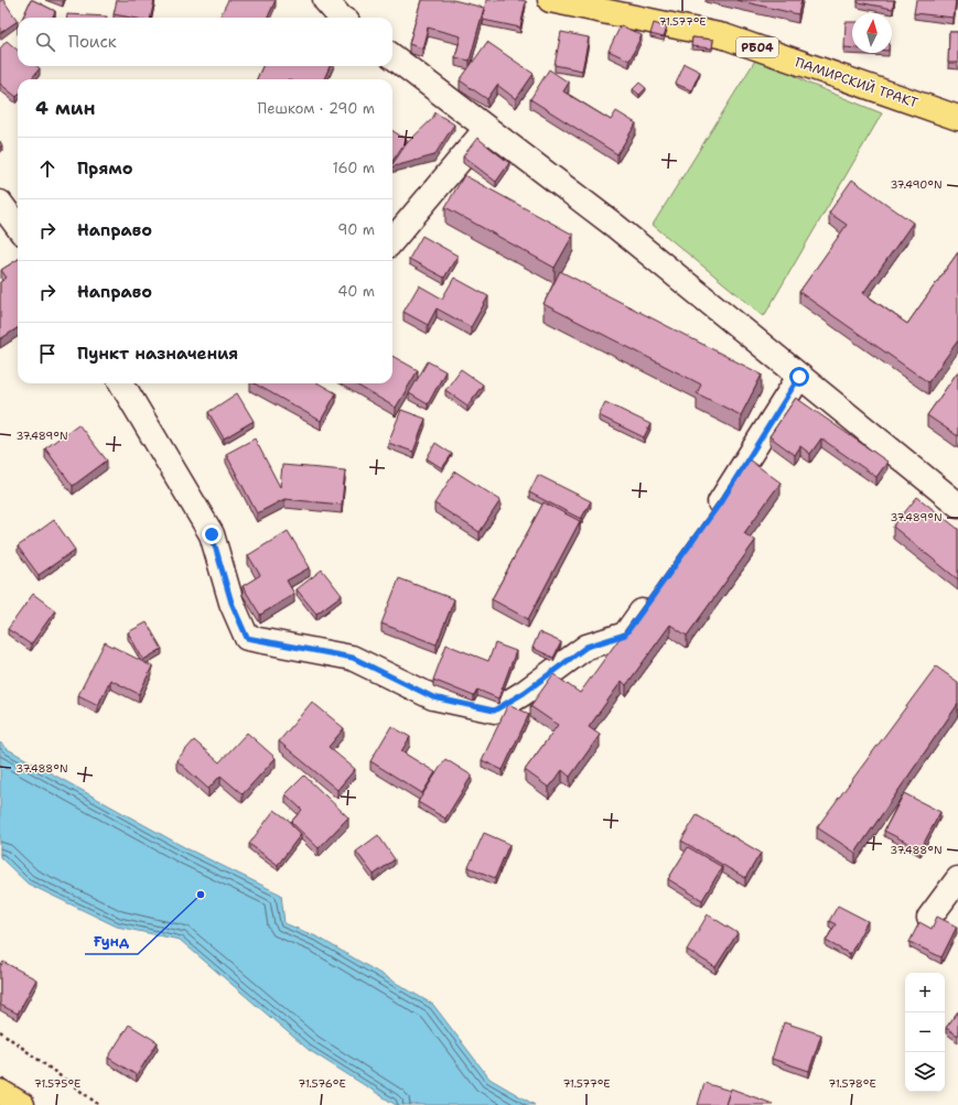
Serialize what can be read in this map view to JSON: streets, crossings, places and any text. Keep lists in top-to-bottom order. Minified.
{"streets":{"main road":["РБ04","ПАМИРСКИЙ ТРАКТ"]},"places":["Ғунд"],"north":"top","page":{"search":"Поиск","heading":["4 мин","Пешком · 290 m"],"list":[["Прямо","160 m"],["Направо","90 m"],["Направо","40 m"],"Пункт назначения"],"map_buttons":["+","−"]},"coordinates":["71.577°E","37.490°N","37.489°N","37.488°N","71.575°E","71.576°E","71.578°E"]}
